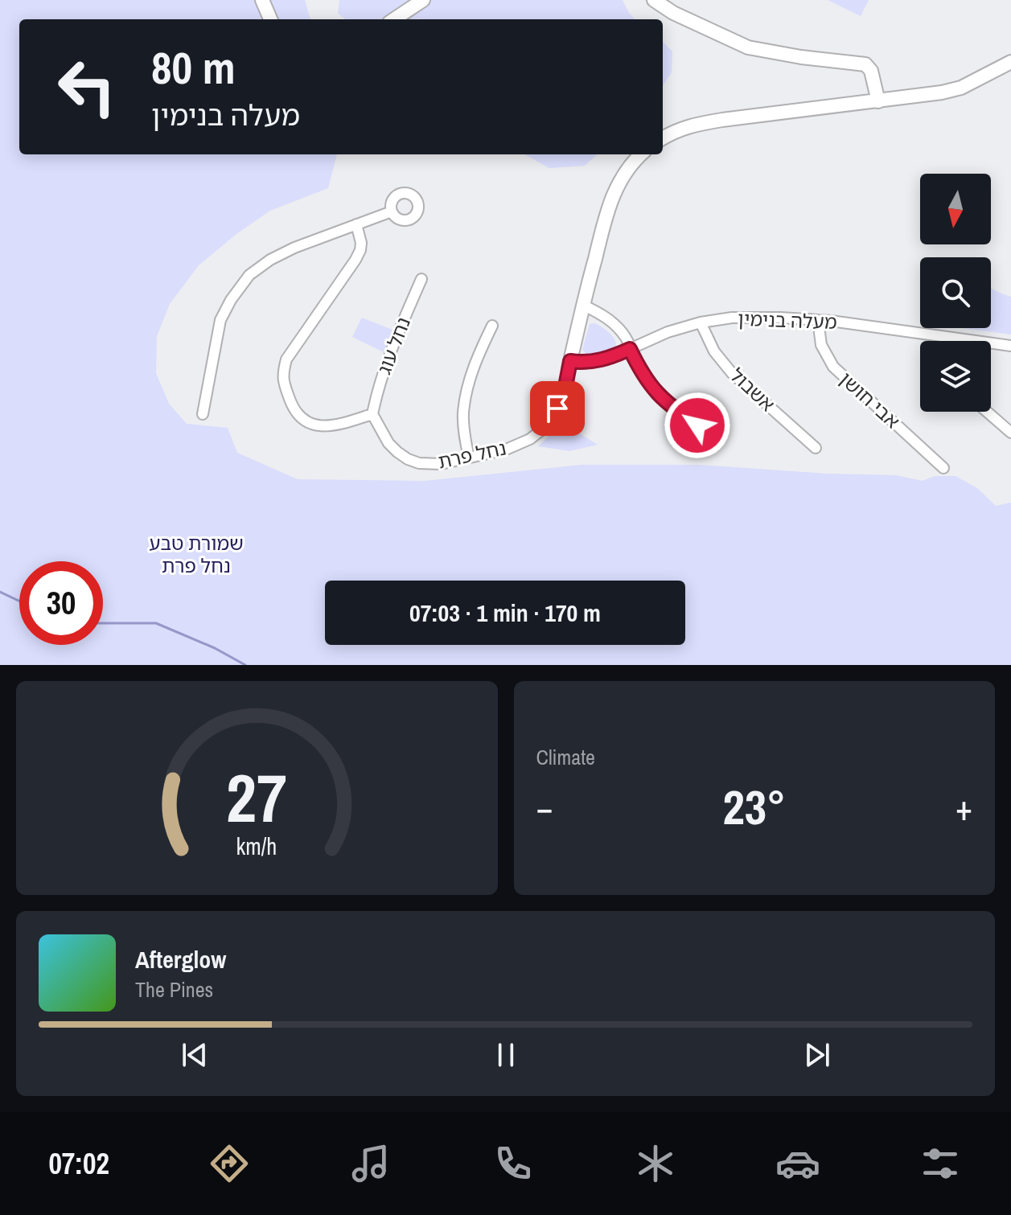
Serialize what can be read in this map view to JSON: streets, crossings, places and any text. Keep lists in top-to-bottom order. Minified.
{"streets":{"street":["מעלה בנימין","נחל עוג","אשבול","אבי חושן","נחל פרת"]},"crossings":[["מעלה בנימין","אשבול"],["מעלה בנימין","אבי חושן"],["מעלה בנימין","נחל פרת"],["נחל עוג","נחל פרת"]],"parks":["שמורת טבע נחל פרת"],"north":"bottom","page":{"turn":["80 m","מעלה בנימין"],"limit":"30","trip":"07:03 · 1 min · 170 m","tile":"Climate","heat":["−","23°","+"],"song":["Afterglow","The Pines"],"tabs":"07:02","gauge":["27","km/h"]}}
